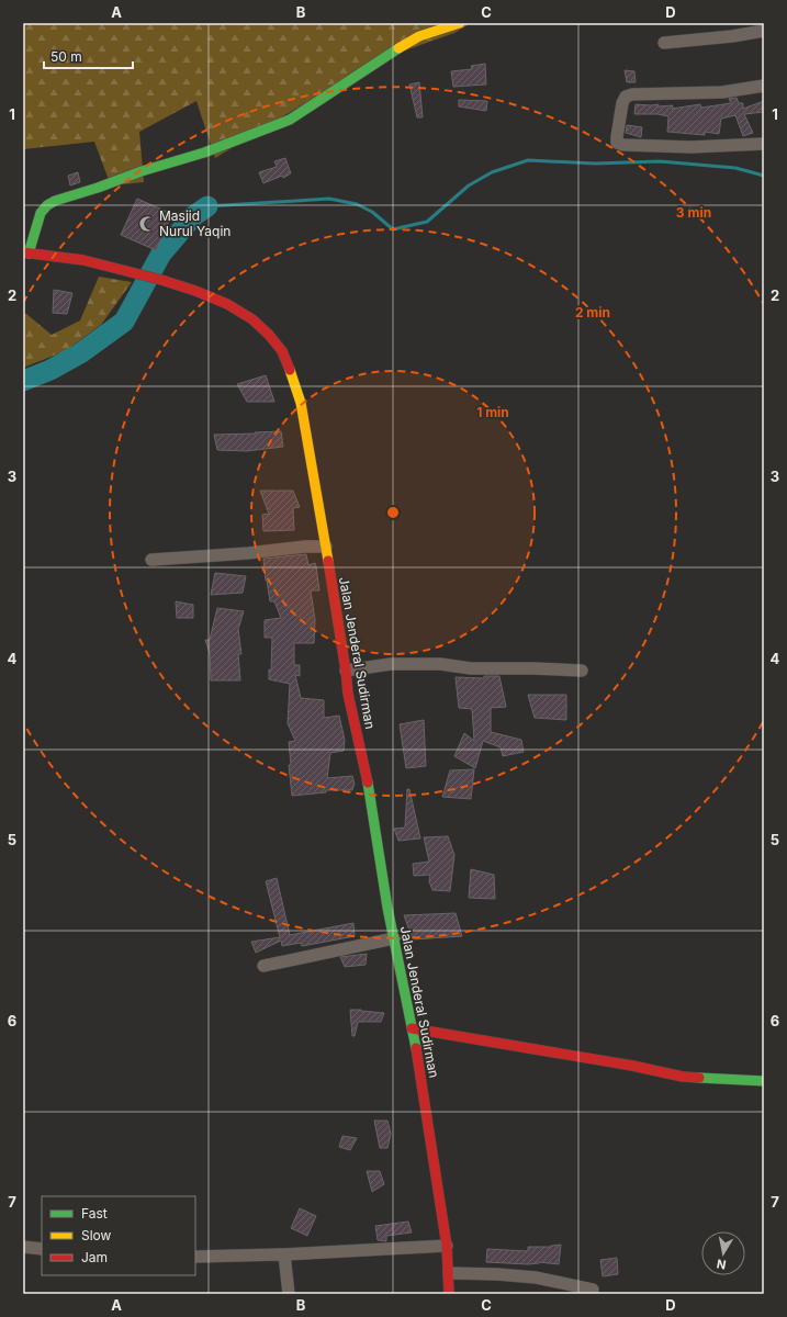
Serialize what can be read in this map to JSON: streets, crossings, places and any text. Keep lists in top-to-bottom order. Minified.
{"streets":{"main road":["Jalan Jenderal Sudirman"]},"places":{"mosque":["Masjid Nurul Yaqin"]},"legend":["Fast","Slow","Jam"],"scale_bar":"50 m","north":"bottom","grid":{"columns":["A","B","C","D"],"rows":["1","2","3","4","5","6","7"]},"rings":["3 min","2 min","1 min"]}
